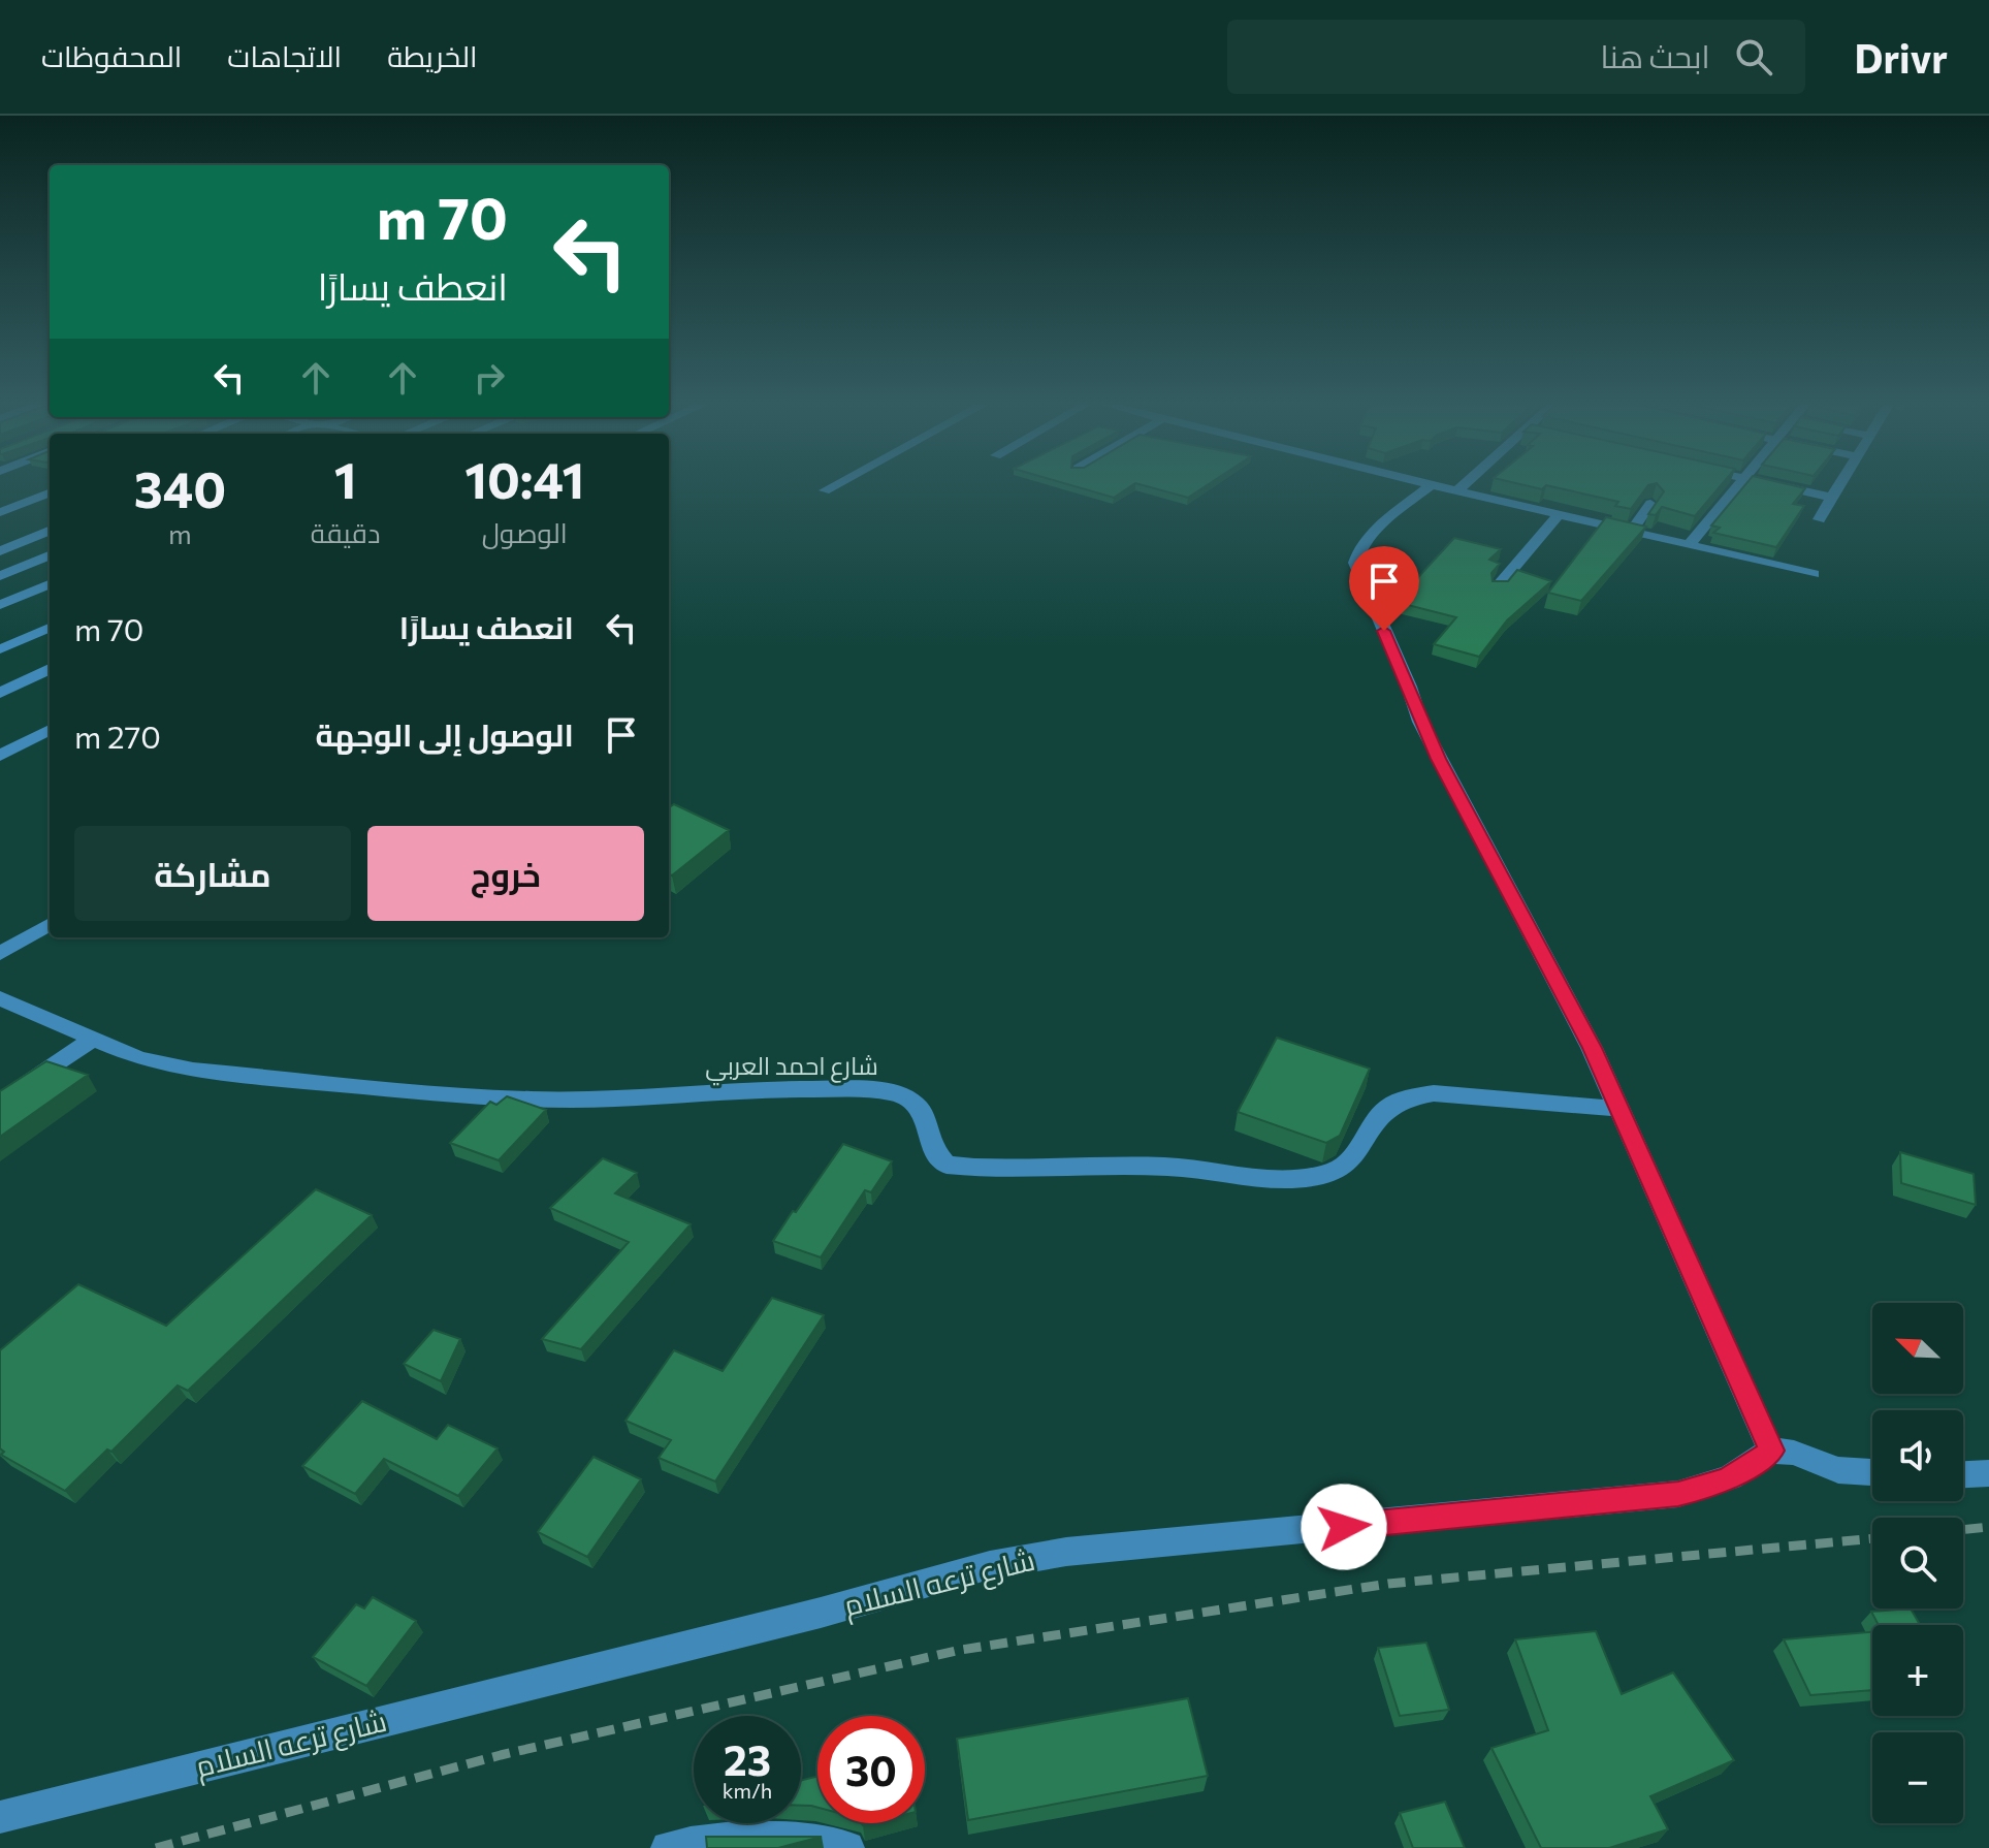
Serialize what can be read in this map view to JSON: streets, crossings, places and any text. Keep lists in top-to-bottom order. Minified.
{"streets":{"street":["شارع احمد العربي","شارع ترعه السلام"]},"north":"top left","page":{"header":"Drivr","search":"ابحث هنا","nav":["الخريطة","الاتجاهات","المحفوظات"],"turn":["70 m","انعطف يسارًا"],"eta":["10:41","الوصول","1","دقيقة","340","m"],"list":[{"name":"انعطف يسارًا","value":"70 m"},{"name":"الوصول إلى الوجهة","value":"270 m"}],"buttons":["خروج","مشاركة"],"map_buttons":["+","−"],"speed":"23 km/h","limit":"30"}}
